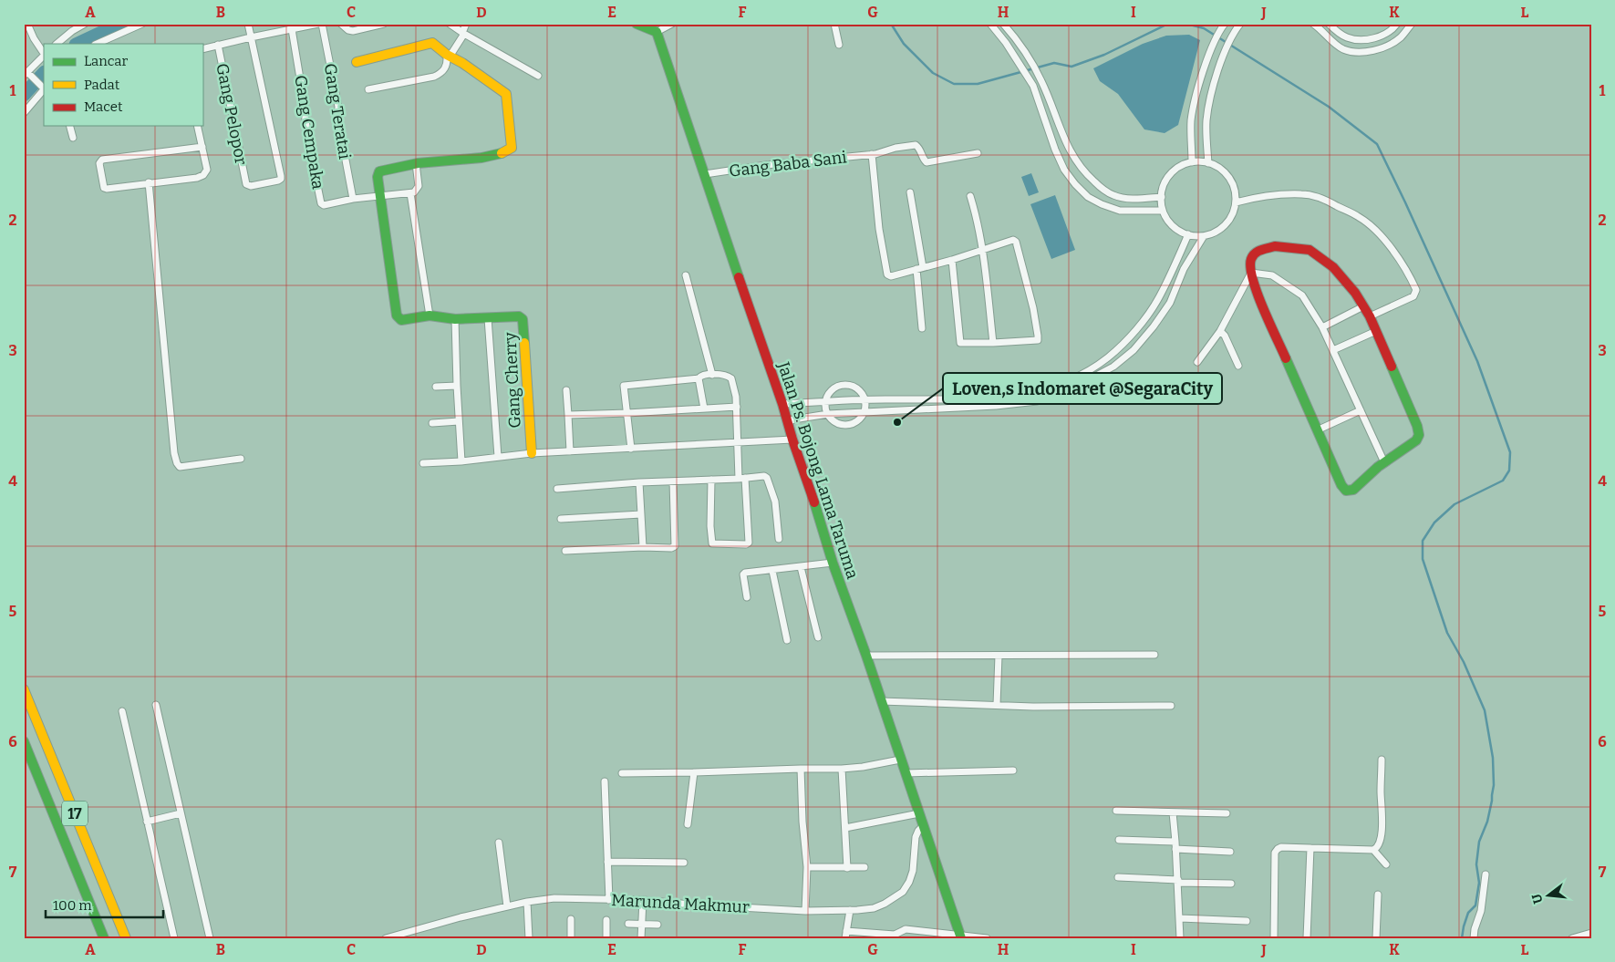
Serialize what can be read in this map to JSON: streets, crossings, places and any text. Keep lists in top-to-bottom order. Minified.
{"streets":{"main road":["Gang Cherry","Jalan Ps. Bojong Lama Taruma","17"],"street":["Gang Teratai","Gang Pelopor","Gang Cempaka","Gang Baba Sani","Marunda Makmur"]},"crossings":[["Gang Teratai","Gang Cempaka"],["Gang Baba Sani","Jalan Ps. Bojong Lama Taruma"],["Jalan Ps. Bojong Lama Taruma","Marunda Makmur"]],"places":["Loven,s Indomaret @SegaraCity"],"legend":["Lancar","Padat","Macet"],"scale_bar":"100 m","north":"left","grid":{"columns":["A","B","C","D","E","F","G","H","I","J","K","L"],"rows":["1","2","3","4","5","6","7"]}}
